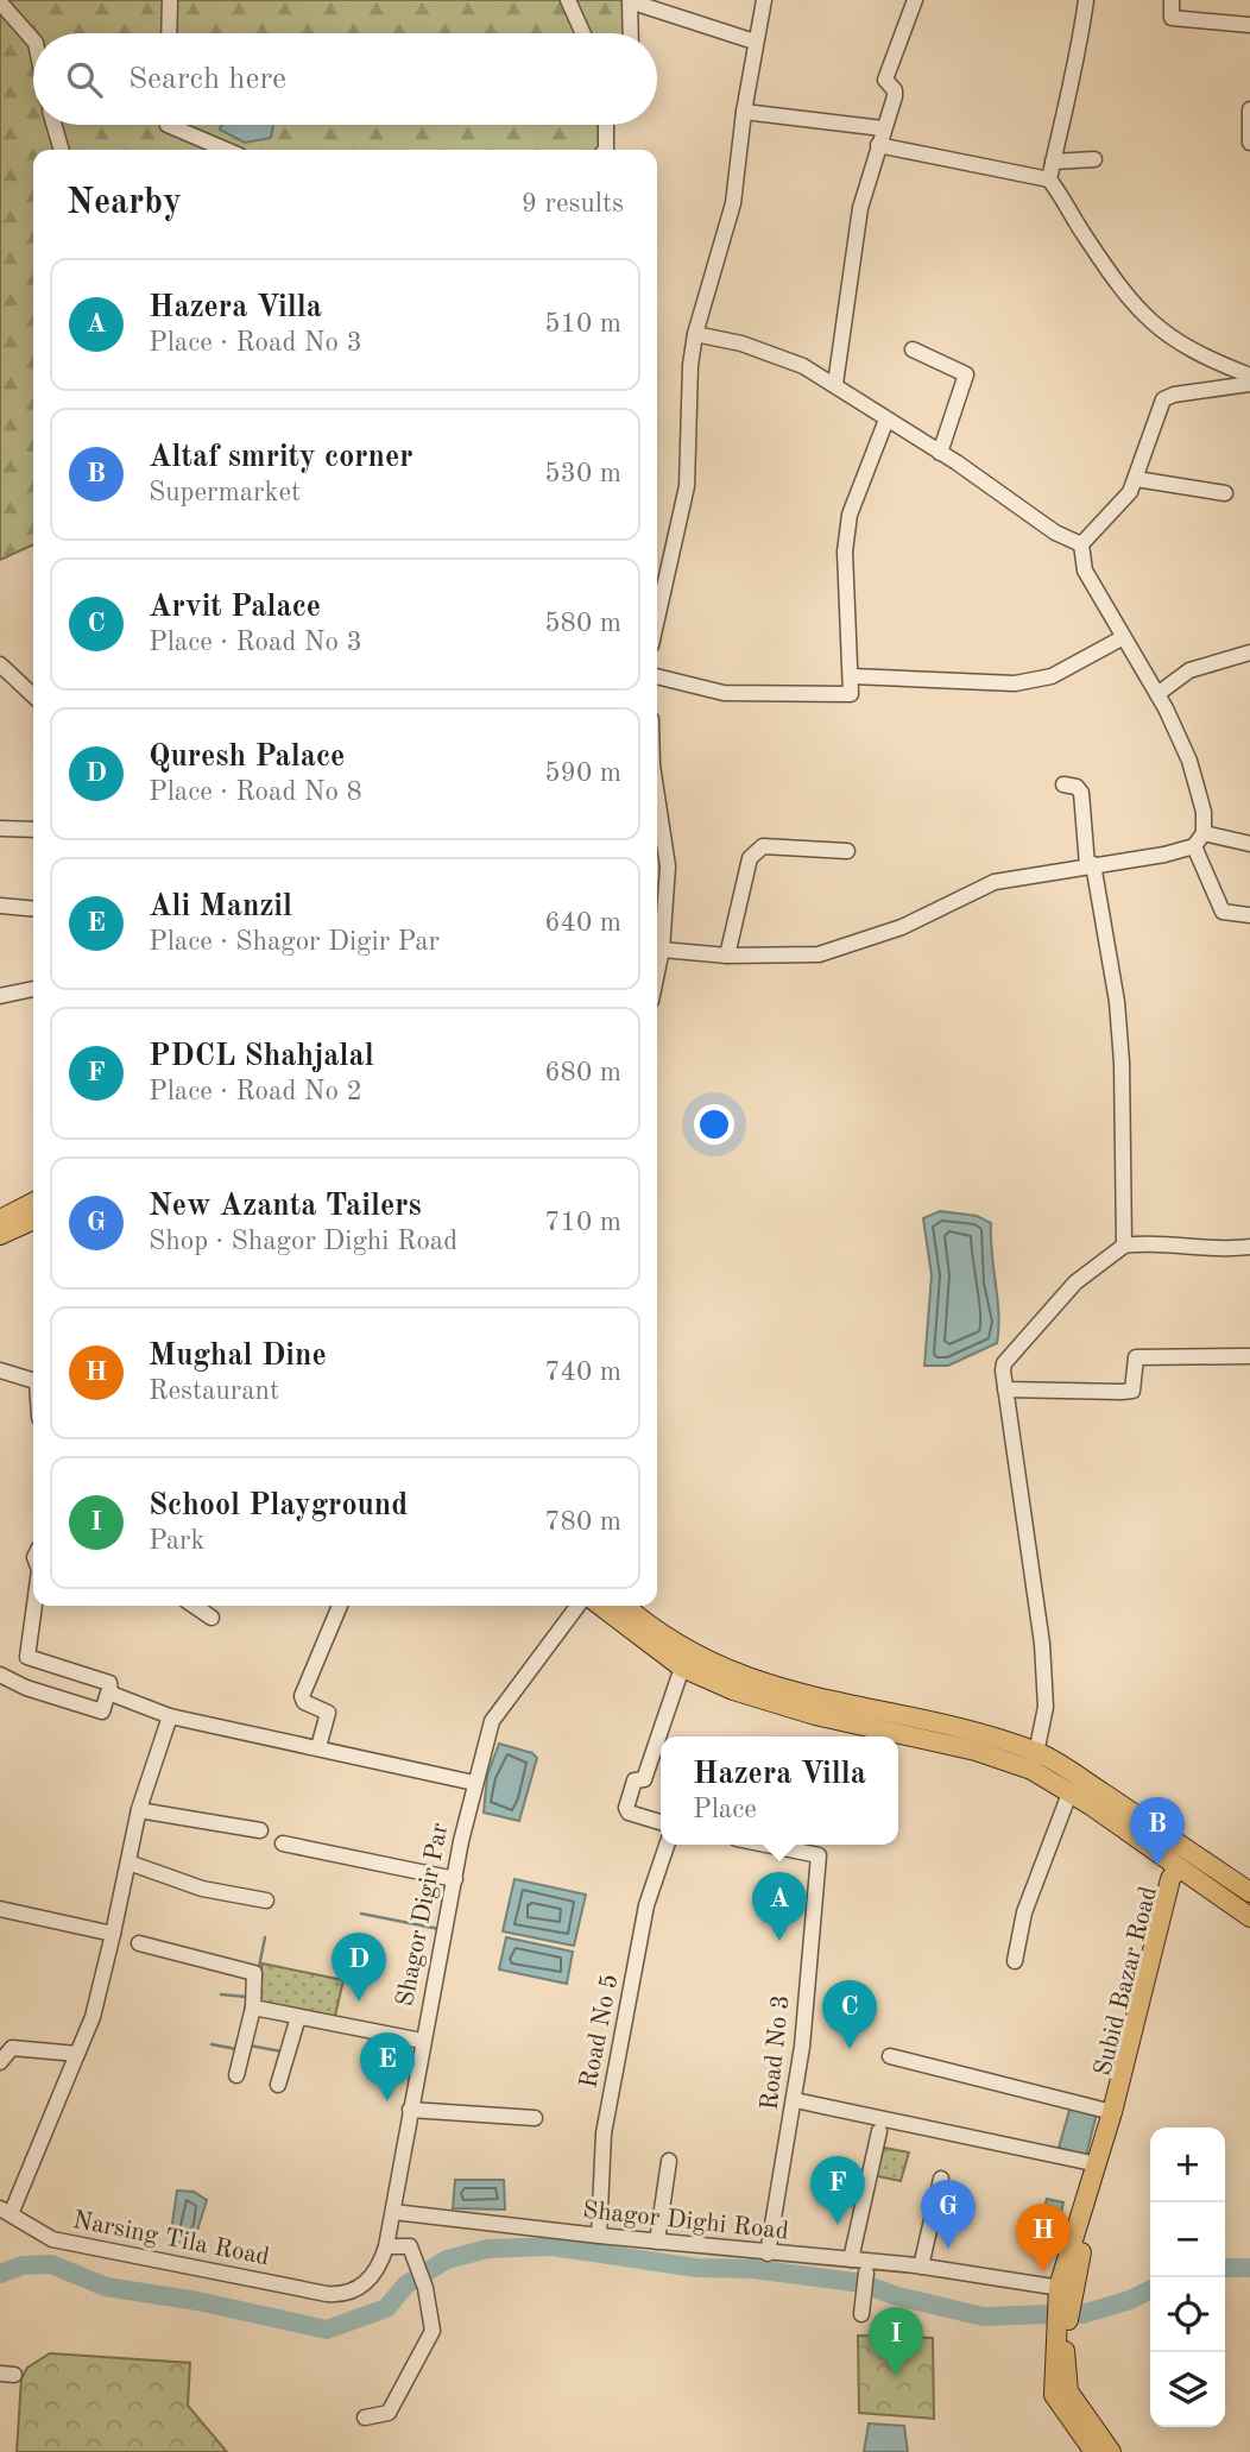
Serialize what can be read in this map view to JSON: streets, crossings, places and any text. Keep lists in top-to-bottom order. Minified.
{"streets":{"main road":["Subid Bazar Road"],"street":["Shagor Digir Par","Road No 5","Road No 3","Shagor Dighi Road","Narsing Tila Road"]},"crossings":[["Shagor Digir Par","Shagor Dighi Road"],["Shagor Digir Par","Narsing Tila Road"],["Subid Bazar Road","Shagor Dighi Road"],["Road No 5","Shagor Dighi Road"],["Road No 3","Shagor Dighi Road"]],"page":{"search":"Search here","heading":["Nearby","9 results"],"list":[{"mark":"A","name":"Hazera Villa","note":"Place · Road No 3","value":"510 m"},{"mark":"B","name":"Altaf smrity corner","note":"Supermarket","value":"530 m"},{"mark":"C","name":"Arvit Palace","note":"Place · Road No 3","value":"580 m"},{"mark":"D","name":"Quresh Palace","note":"Place · Road No 8","value":"590 m"},{"mark":"E","name":"Ali Manzil","note":"Place · Shagor Digir Par","value":"640 m"},{"mark":"F","name":"PDCL Shahjalal","note":"Place · Road No 2","value":"680 m"},{"mark":"G","name":"New Azanta Tailers","note":"Shop · Shagor Dighi Road","value":"710 m"},{"mark":"H","name":"Mughal Dine","note":"Restaurant","value":"740 m"},{"mark":"I","name":"School Playground","note":"Park","value":"780 m"}],"popup":["Hazera Villa","Place"],"pins":["B","A","D","C","E","F","G","H","I"],"map_buttons":["+","−"]}}
